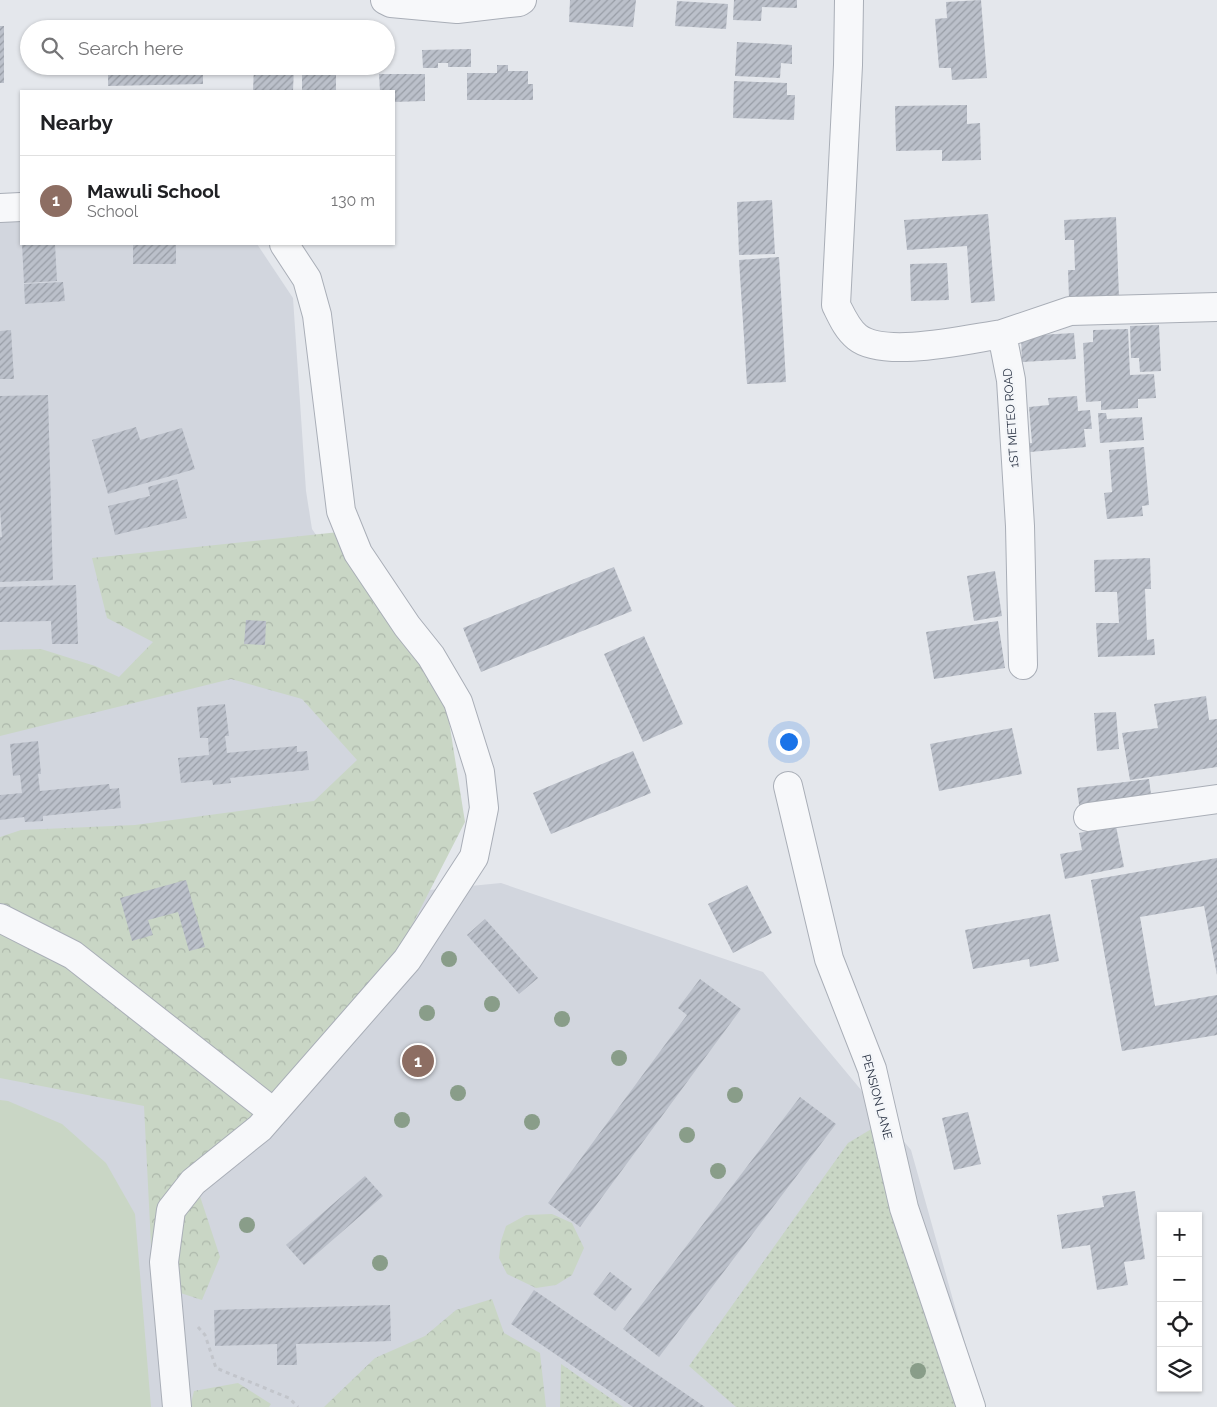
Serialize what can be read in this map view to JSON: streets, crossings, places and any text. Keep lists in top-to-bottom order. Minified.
{"streets":{"street":["1ST METEO ROAD","PENSION LANE"]},"page":{"search":"Search here","heading":"Nearby","list":[{"mark":"1","name":"Mawuli School","note":"School","value":"130 m"}],"pins":"1","map_buttons":["+","−"]}}
